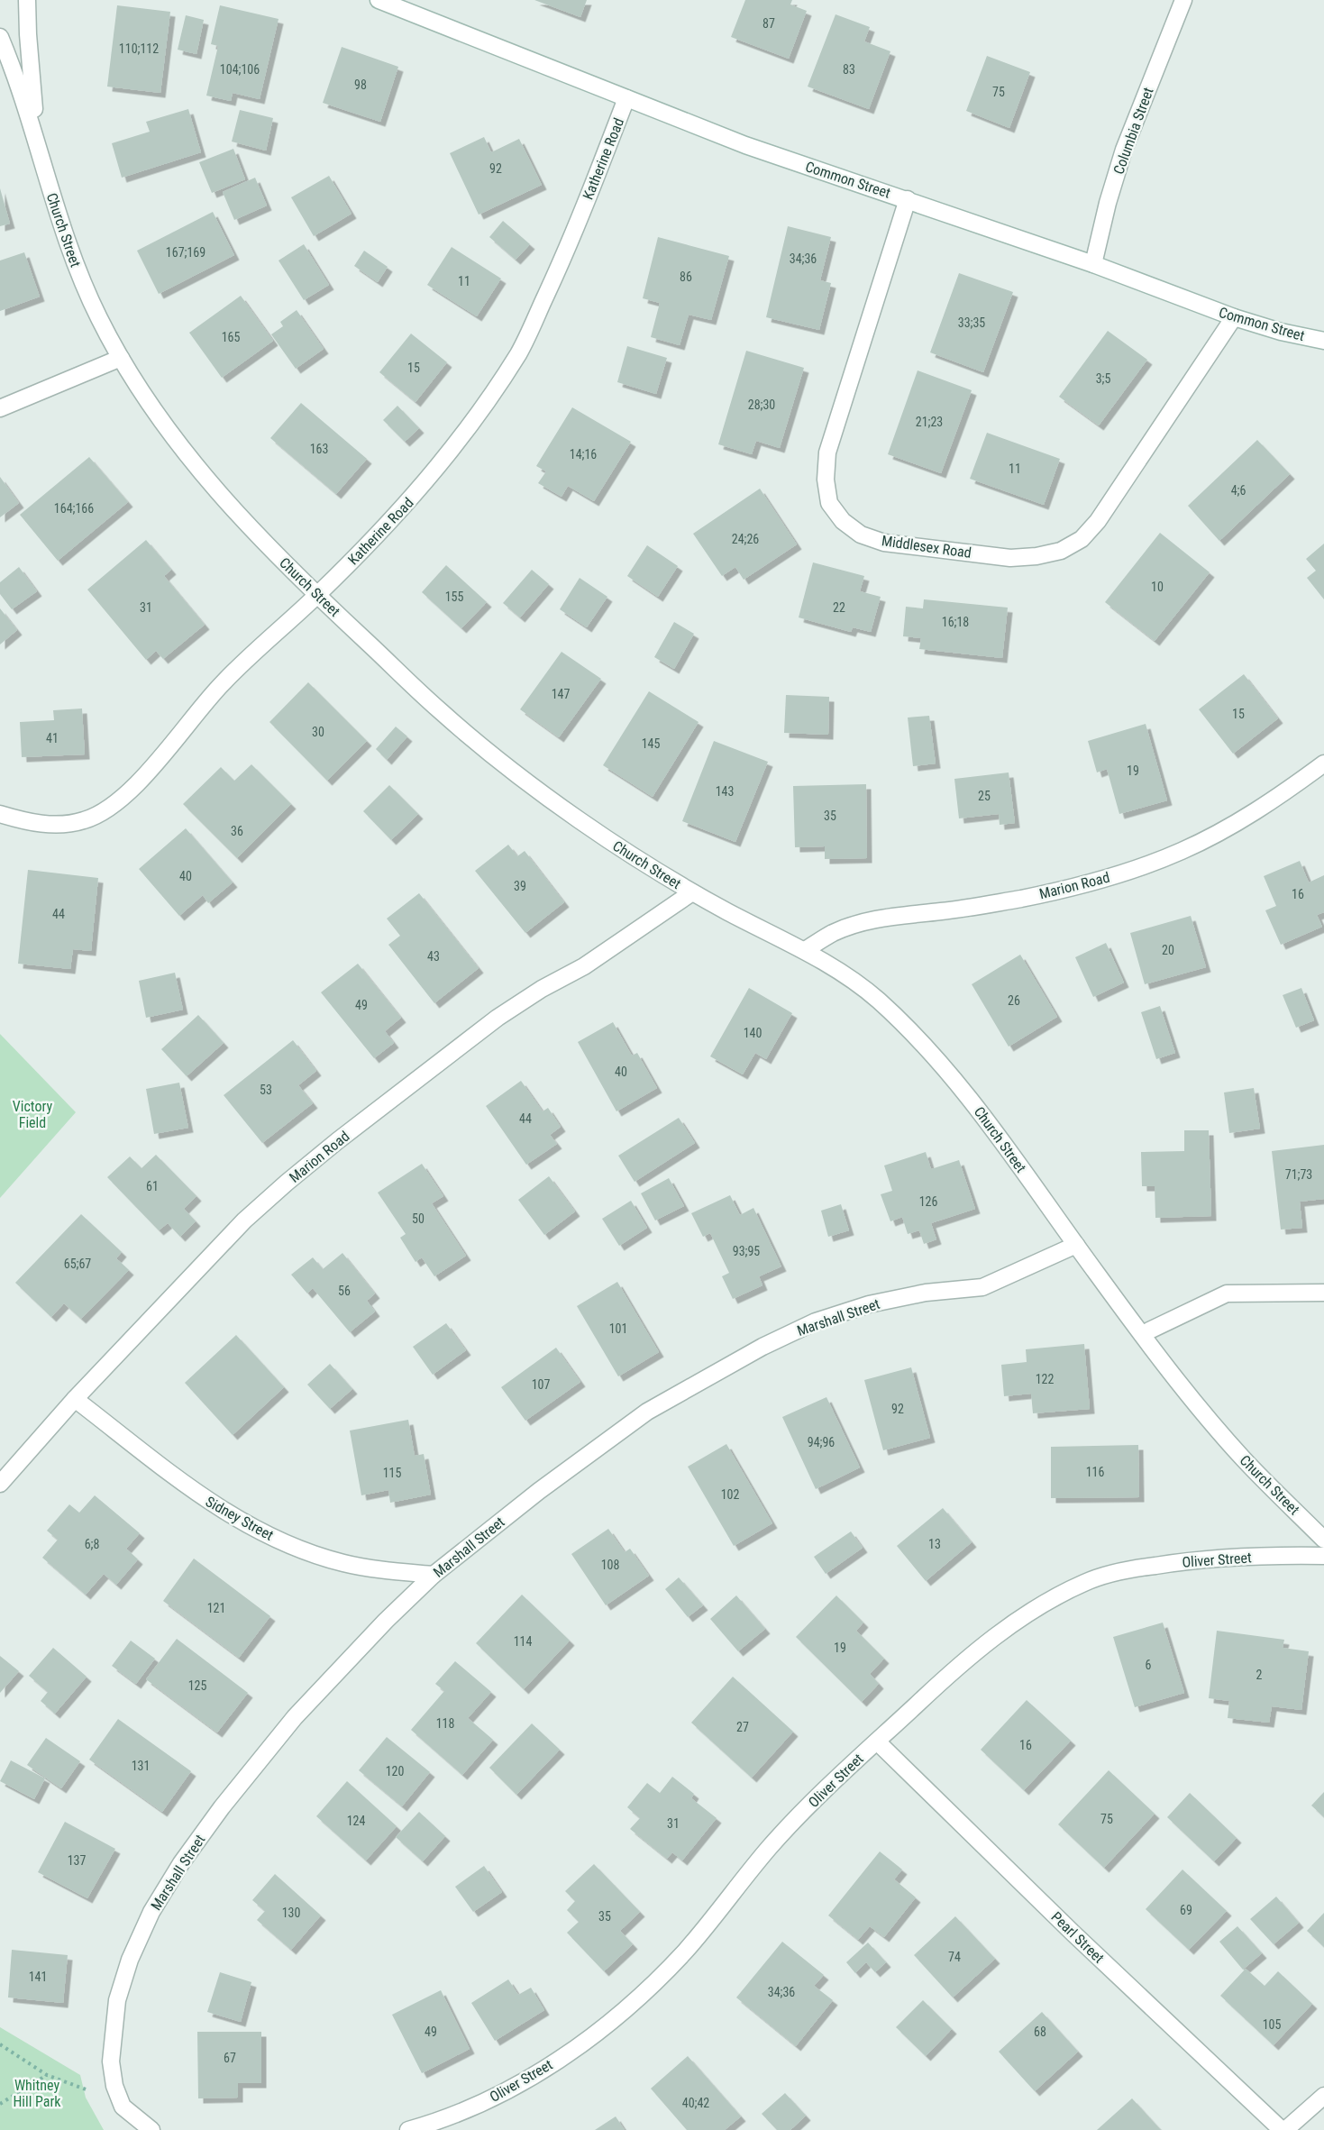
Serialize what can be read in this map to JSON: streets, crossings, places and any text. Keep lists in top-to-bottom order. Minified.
{"streets":{"street":["Columbia Street","Katherine Road","Common Street","Church Street","Middlesex Road","Marion Road","Marshall Street","Sidney Street","Oliver Street","Pearl Street"]},"crossings":[["Columbia Street","Common Street"],["Katherine Road","Common Street"],["Katherine Road","Church Street"],["Common Street","Middlesex Road"],["Church Street","Marion Road"],["Church Street","Marshall Street"],["Marion Road","Sidney Street"],["Marshall Street","Sidney Street"],["Oliver Street","Pearl Street"]],"parks":["Victory Field","Whitney Hill Park"],"house_numbers":["87","110;112","104;106","83","98","75","92","167;169","34;36","86","11","33;35","165","15","3;5","28;30","21;23","163","14;16","11","4;6","164;166","24;26","10","155","31","22","16;18","147","15","30","41","145","19","143","25","35","36","40","39","16","44","20","43","26","49","140","40","53","44","71;73","61","126","50","93;95","65;67","56","101","122","107","92","94;96","116","115","102","6;8","13","108","121","114","19","6","2","125","118","27","16","131","120","75","124","31","137","69","130","35","74","141","34;36","105","49","68","67","40;42"]}
